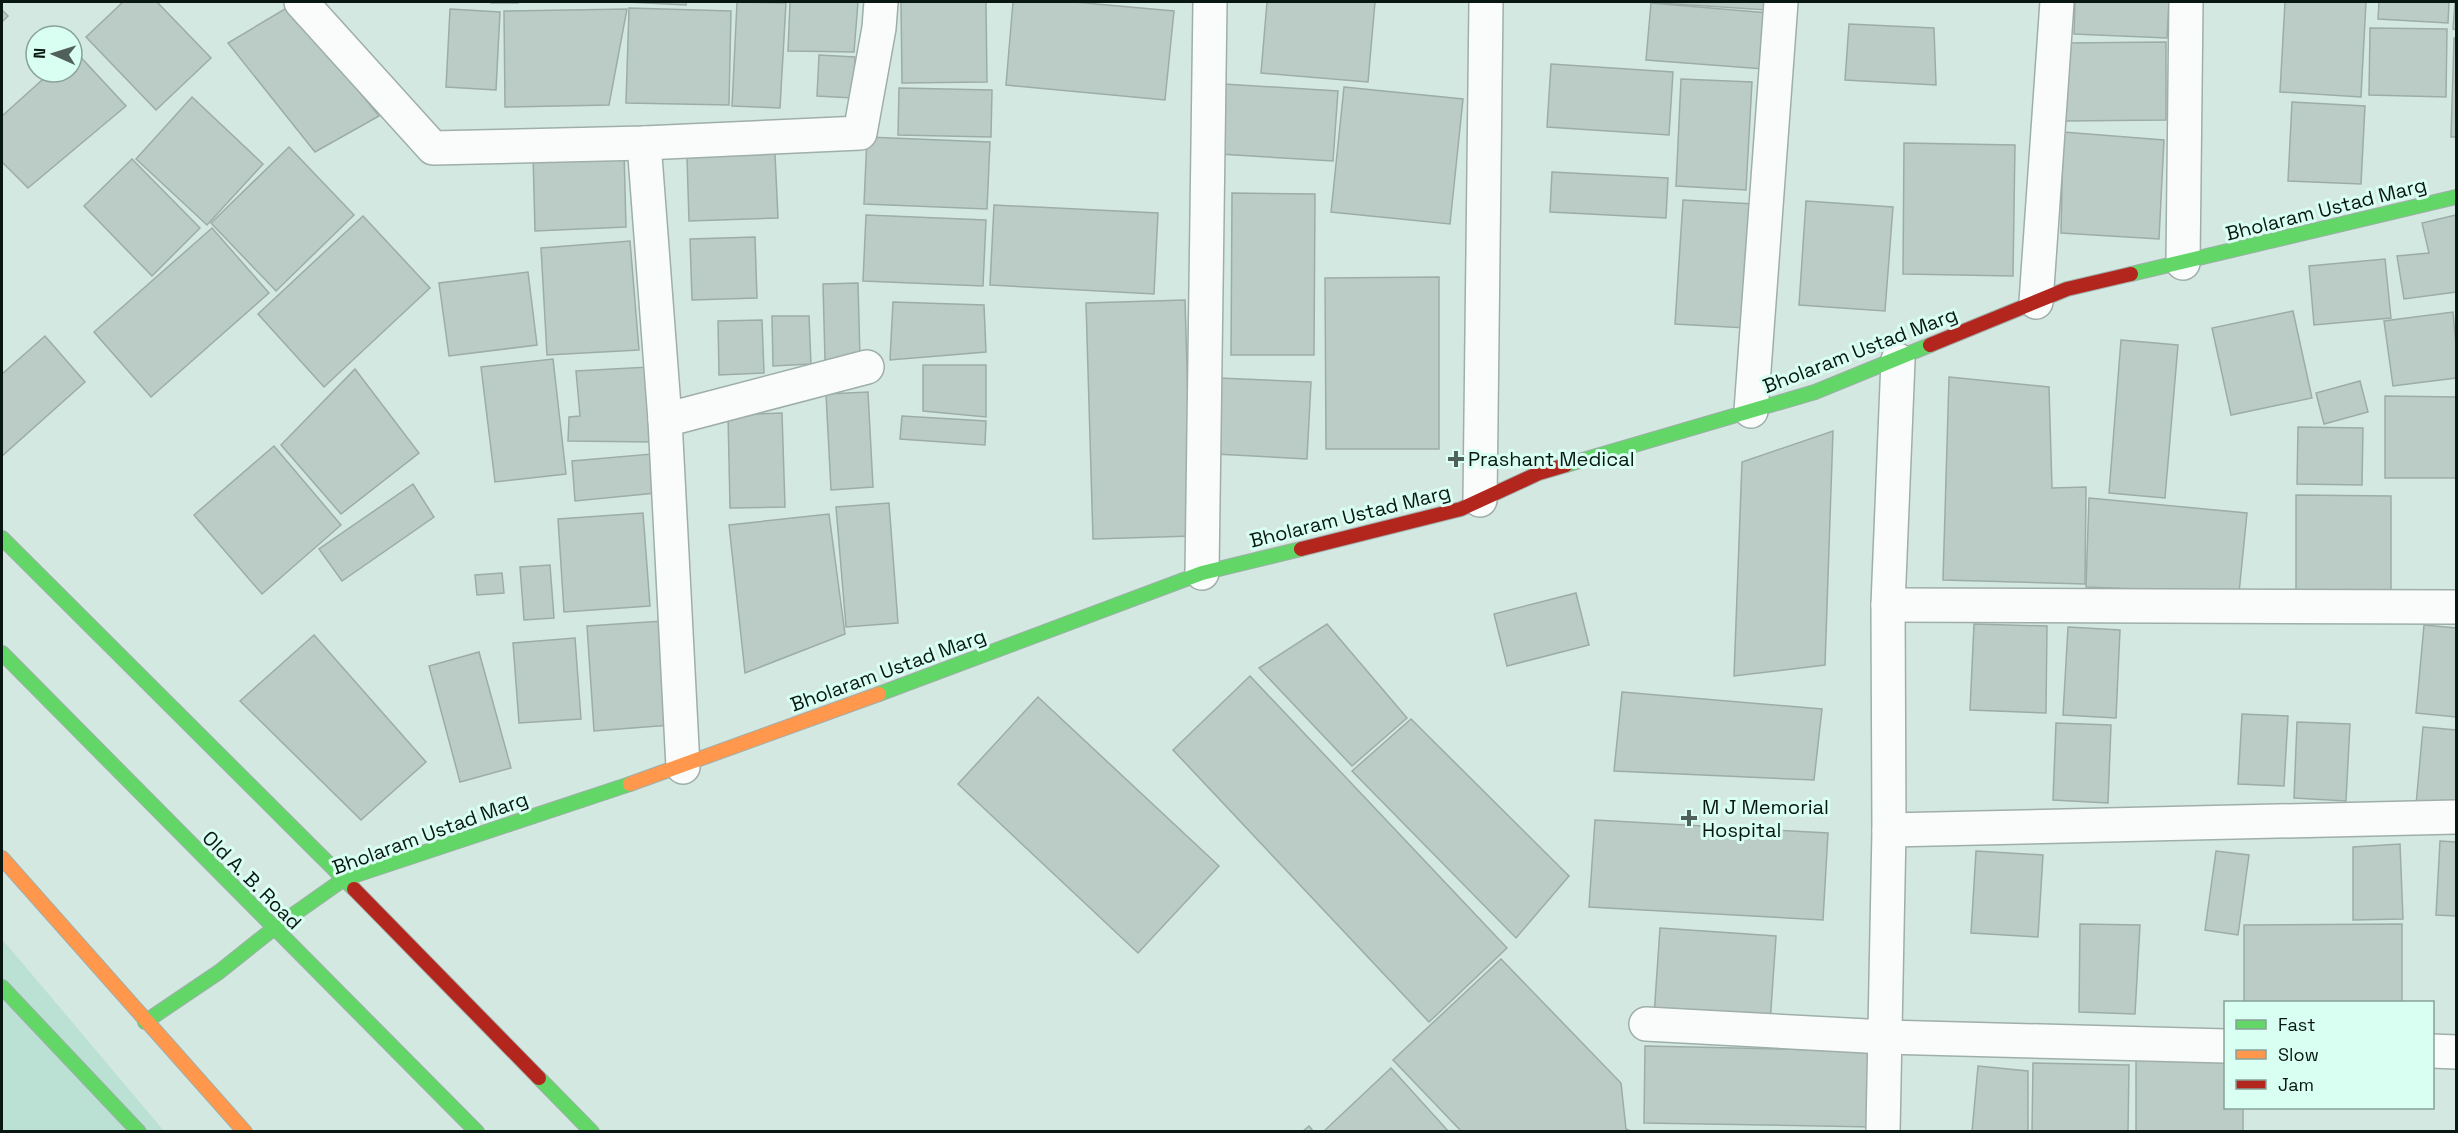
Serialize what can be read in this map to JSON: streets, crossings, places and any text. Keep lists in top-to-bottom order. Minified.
{"streets":{"street":["Bholaram Ustad Marg","Old A. B. Road"]},"crossings":[["Bholaram Ustad Marg","Old A. B. Road"]],"places":{"health":["Prashant Medical","M J Memorial Hospital"]},"legend":["Fast","Slow","Jam"],"north":"left"}
